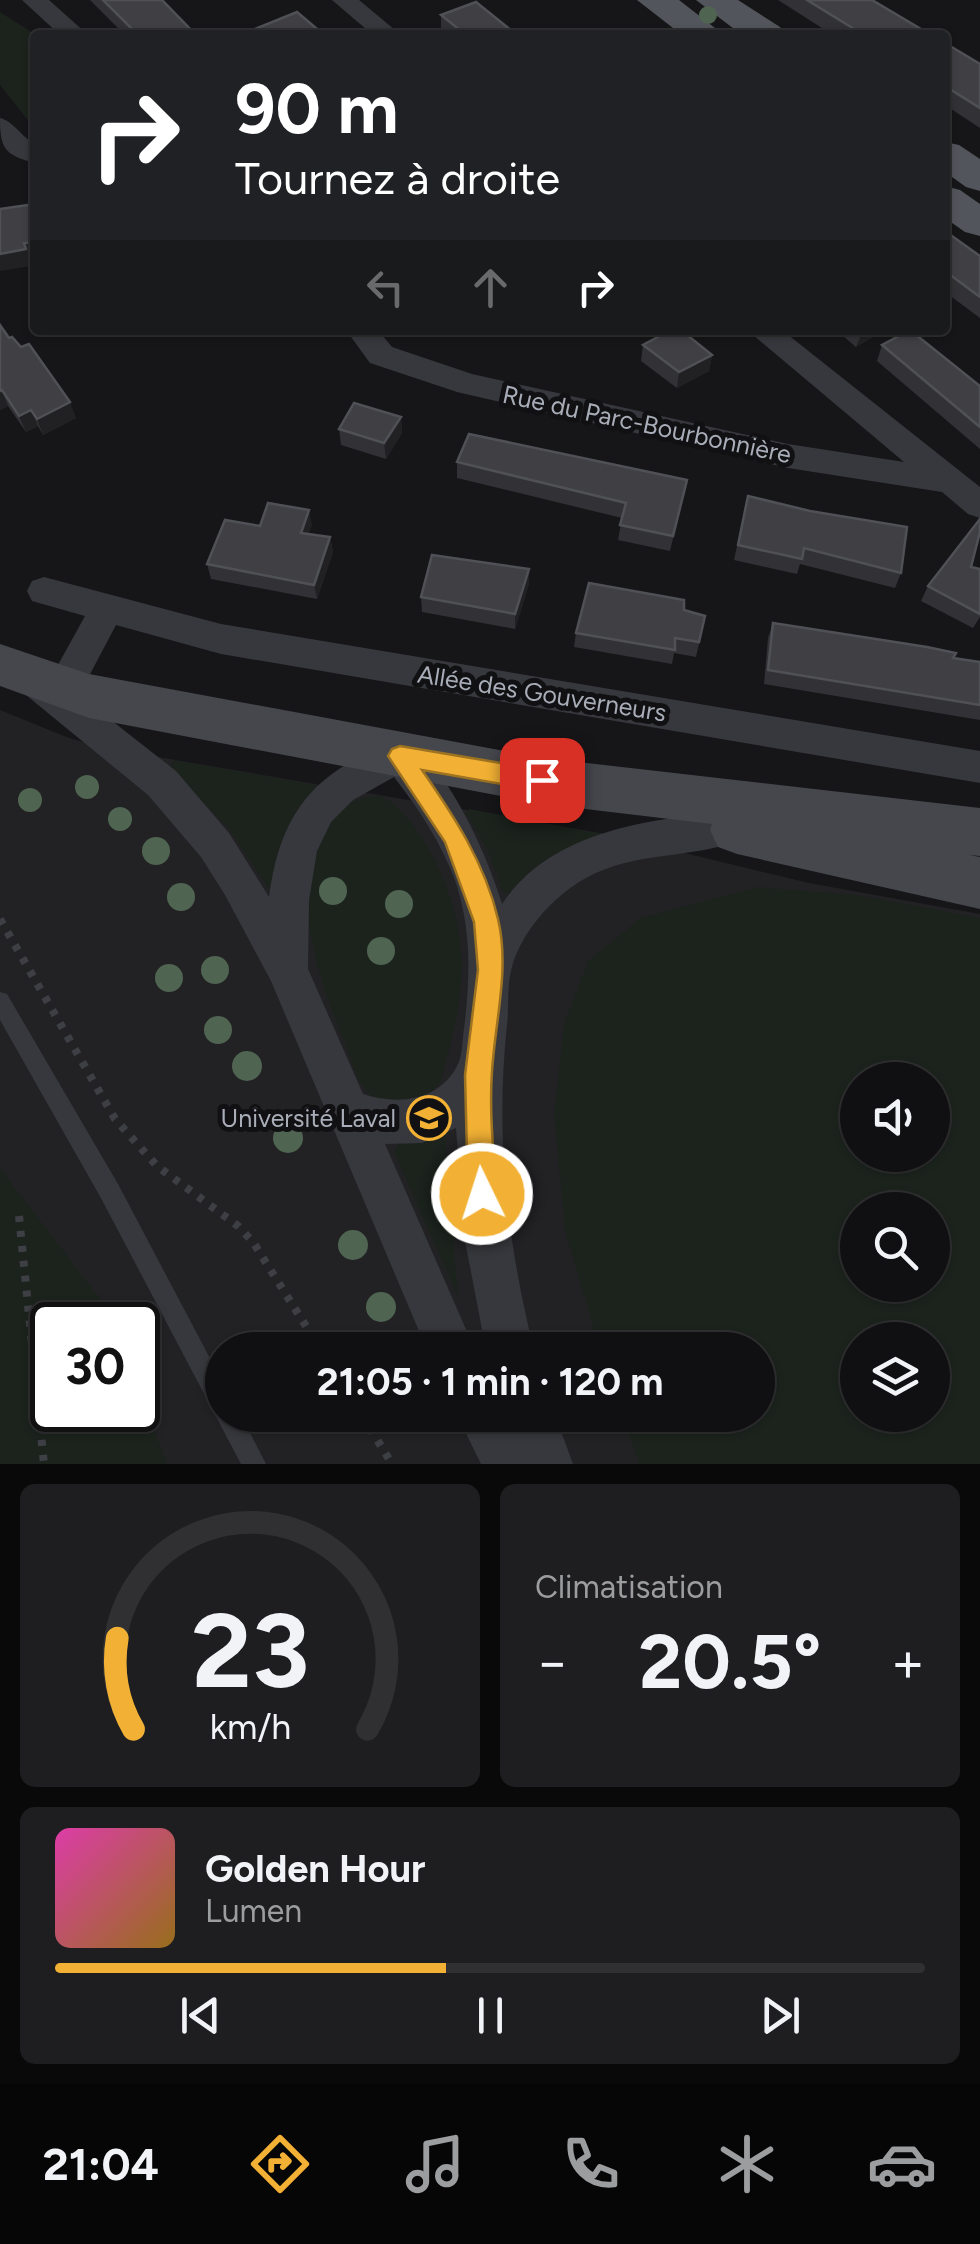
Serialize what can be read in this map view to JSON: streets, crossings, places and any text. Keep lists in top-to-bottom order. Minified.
{"streets":{"street":["Rue du Parc-Bourbonnière","Allée des Gouverneurs"]},"places":{"school or university":["Université Laval"]},"page":{"turn":["90 m","Tournez à droite"],"limit":"30","trip":"21:05 · 1 min · 120 m","tile":"Climatisation","heat":["−","20.5°","+"],"song":["Golden Hour","Lumen"],"tabs":"21:04","gauge":["23","km/h"]}}
